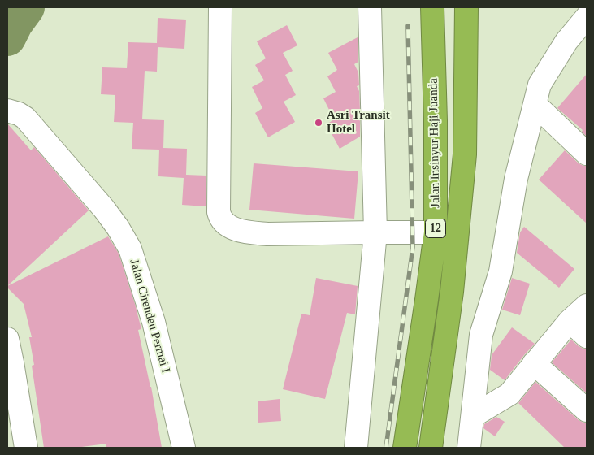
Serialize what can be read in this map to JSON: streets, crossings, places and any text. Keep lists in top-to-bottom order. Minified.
{"streets":{"highway":["Jalan Insinyur Haji Juanda","12"],"street":["Jalan Cirendeu Permai I"]},"places":["Asri Transit Hotel"]}
